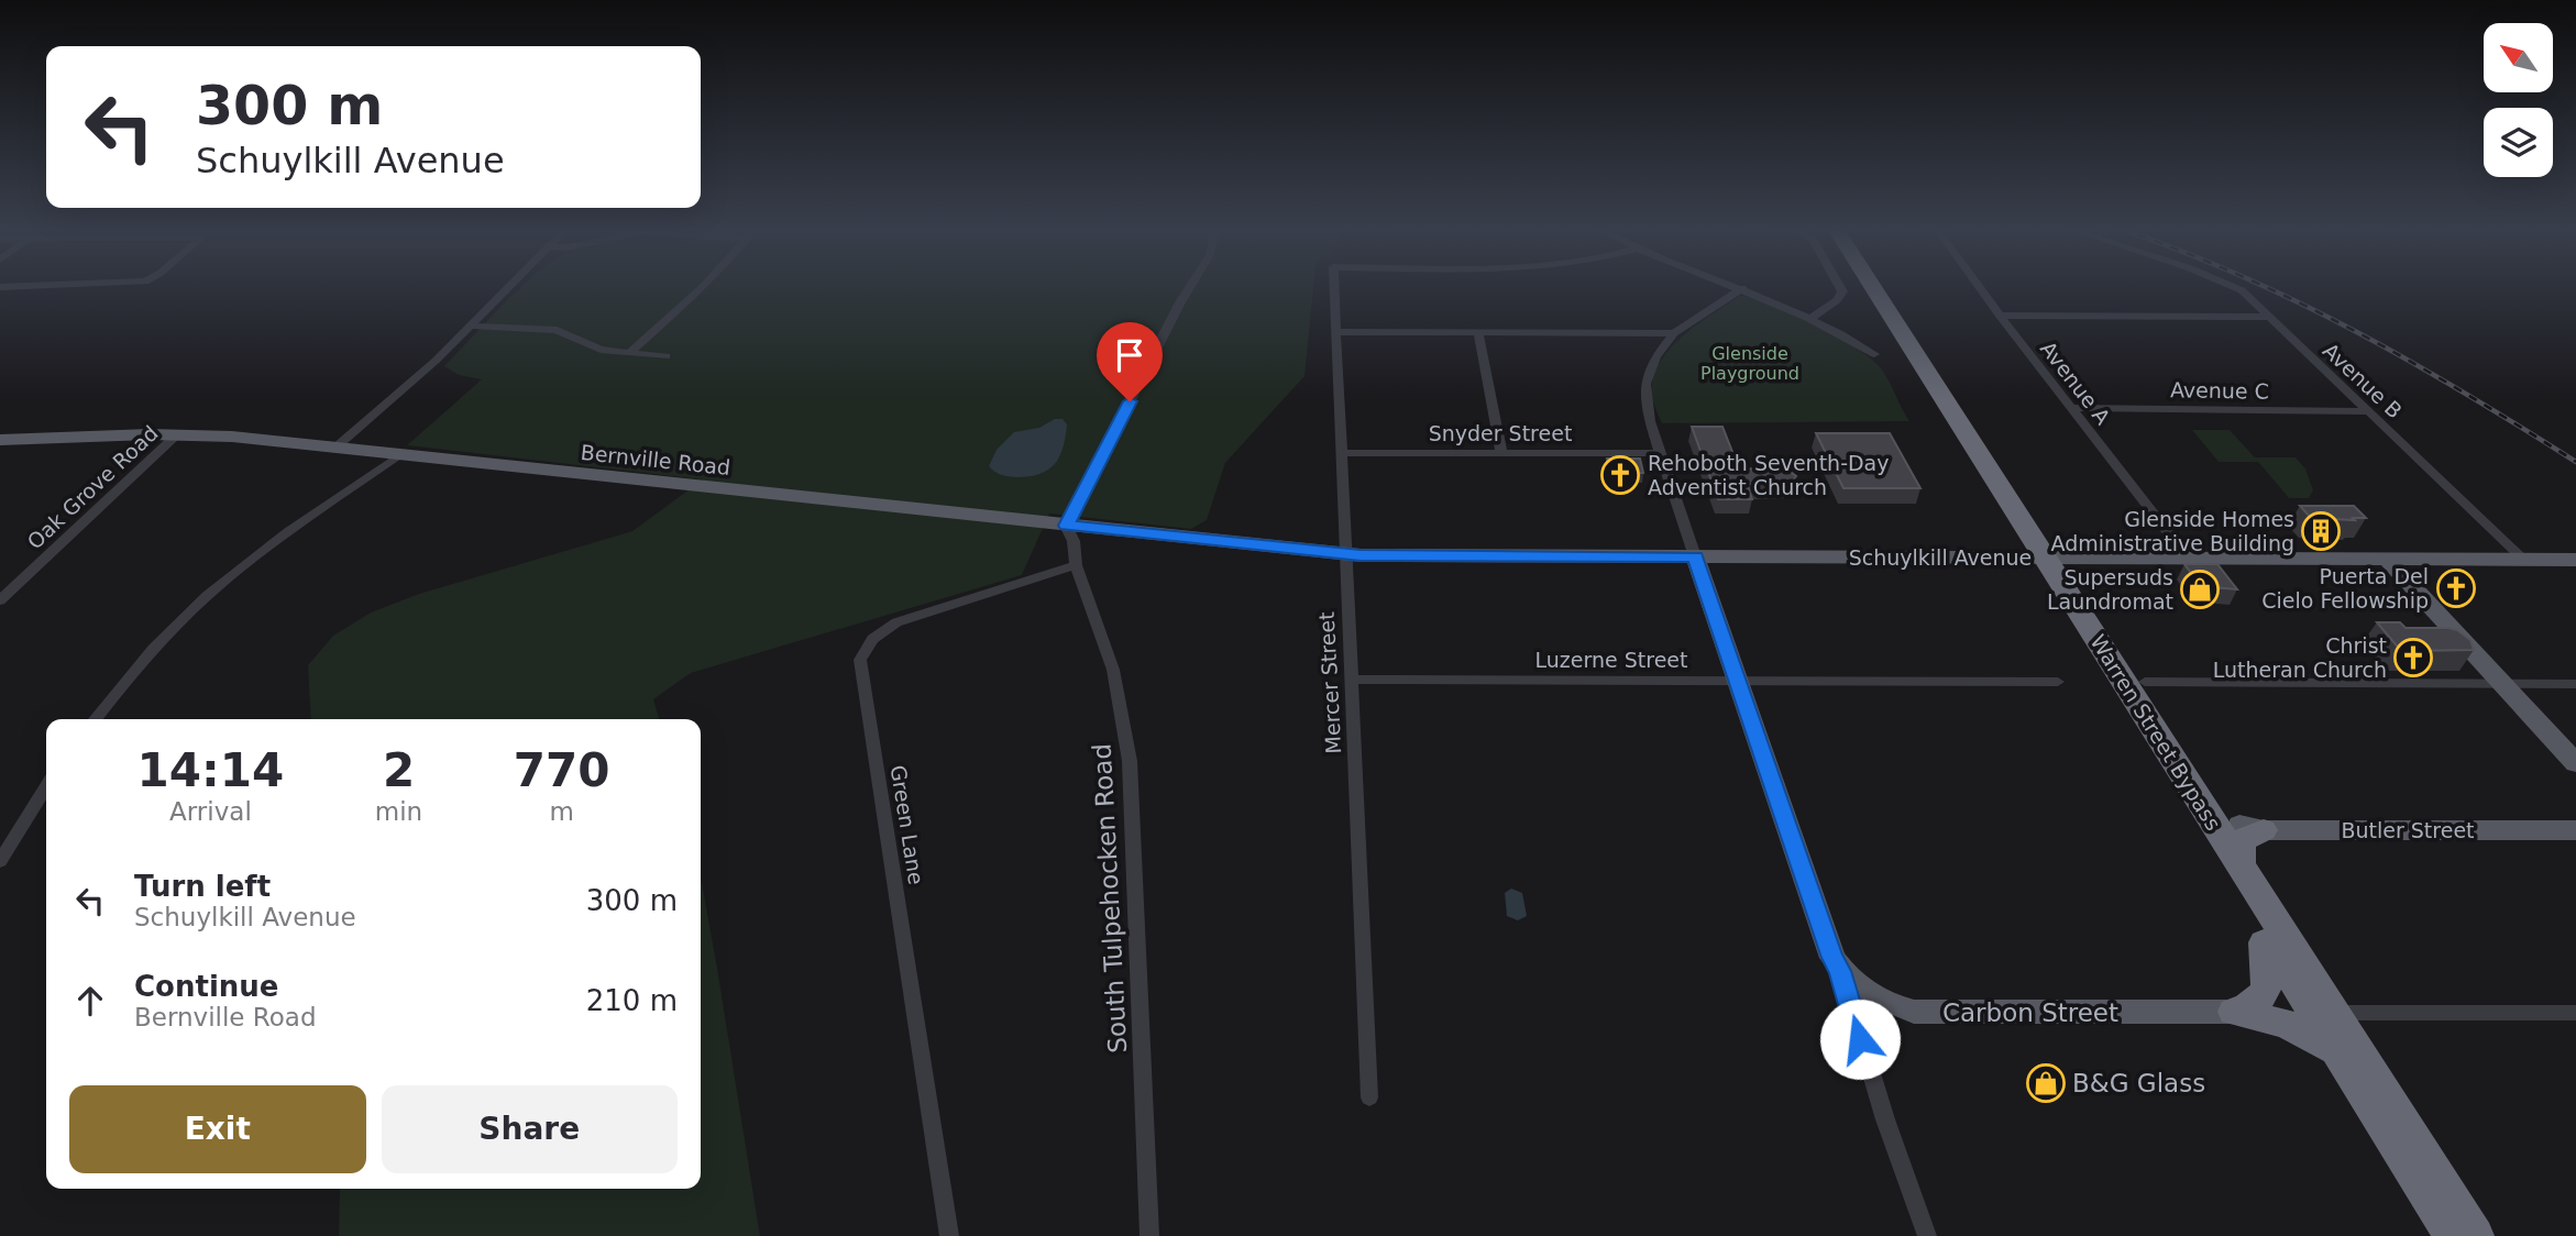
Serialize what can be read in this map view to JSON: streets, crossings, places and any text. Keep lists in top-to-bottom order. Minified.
{"streets":{"highway":["Warren Street Bypass"],"main road":["Bernville Road","Schuylkill Avenue","Butler Street","Carbon Street"],"street":["Avenue B","Avenue A","Avenue C","Snyder Street","Oak Grove Road","Luzerne Street","Mercer Street","Green Lane","South Tulpehocken Road"]},"crossings":[["Avenue B","Avenue C"],["Avenue B","Schuylkill Avenue"],["Avenue A","Avenue C"],["Avenue A","Schuylkill Avenue"],["Snyder Street","Mercer Street"],["Bernville Road","Oak Grove Road"],["Bernville Road","Schuylkill Avenue"],["Bernville Road","South Tulpehocken Road"],["Schuylkill Avenue","Mercer Street"],["Luzerne Street","Mercer Street"],["Green Lane","South Tulpehocken Road"]],"parks":["Glenside Playground"],"places":{"church":["Rehoboth Seventh-Day Adventist Church","Puerta Del Cielo Fellowship","Christ Lutheran Church"],"building":["Glenside Homes Administrative Building"],"shop":["Supersuds Laundromat","B&G Glass"]},"north":"top left","page":{"turn":["300 m","Schuylkill Avenue"],"eta":["14:14","Arrival","2","min","770","m"],"list":[{"name":"Turn left","note":"Schuylkill Avenue","value":"300 m"},{"name":"Continue","note":"Bernville Road","value":"210 m"}],"buttons":["Exit","Share"]}}
